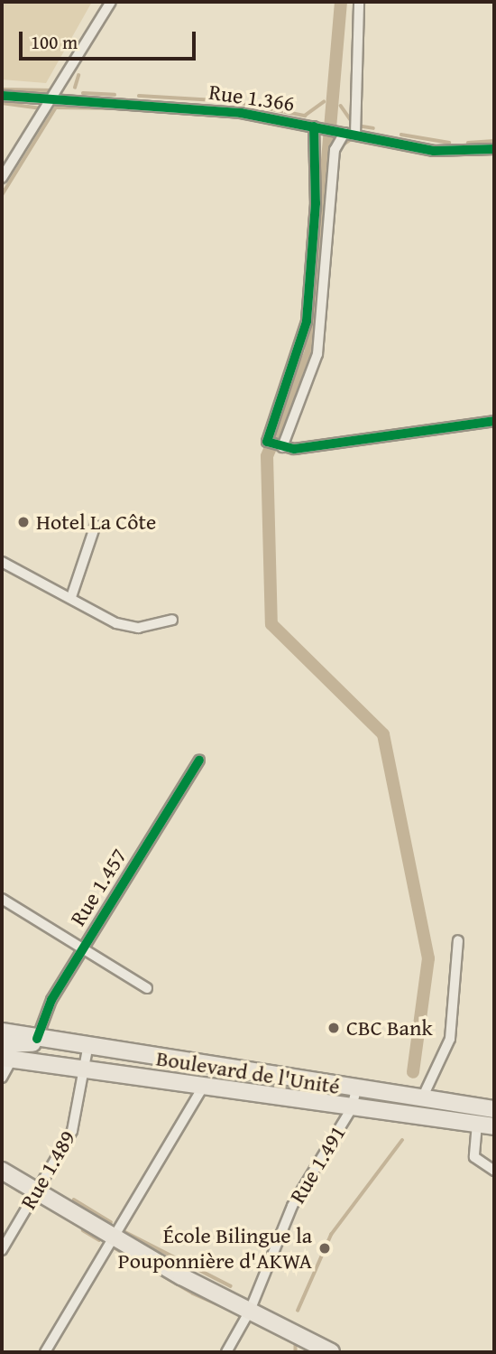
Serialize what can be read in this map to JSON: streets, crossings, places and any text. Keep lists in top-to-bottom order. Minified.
{"streets":{"main road":["Boulevard de l'Unité"],"street":["Rue 1.366","Rue 1.457","Rue 1.491","Rue 1.489"]},"crossings":[["Rue 1.457","Boulevard de l'Unité"],["Boulevard de l'Unité","Rue 1.491"],["Boulevard de l'Unité","Rue 1.489"]],"places":["Hotel La Côte","CBC Bank","École Bilingue la Pouponnière d'AKWA"],"scale_bar":"100 m"}
